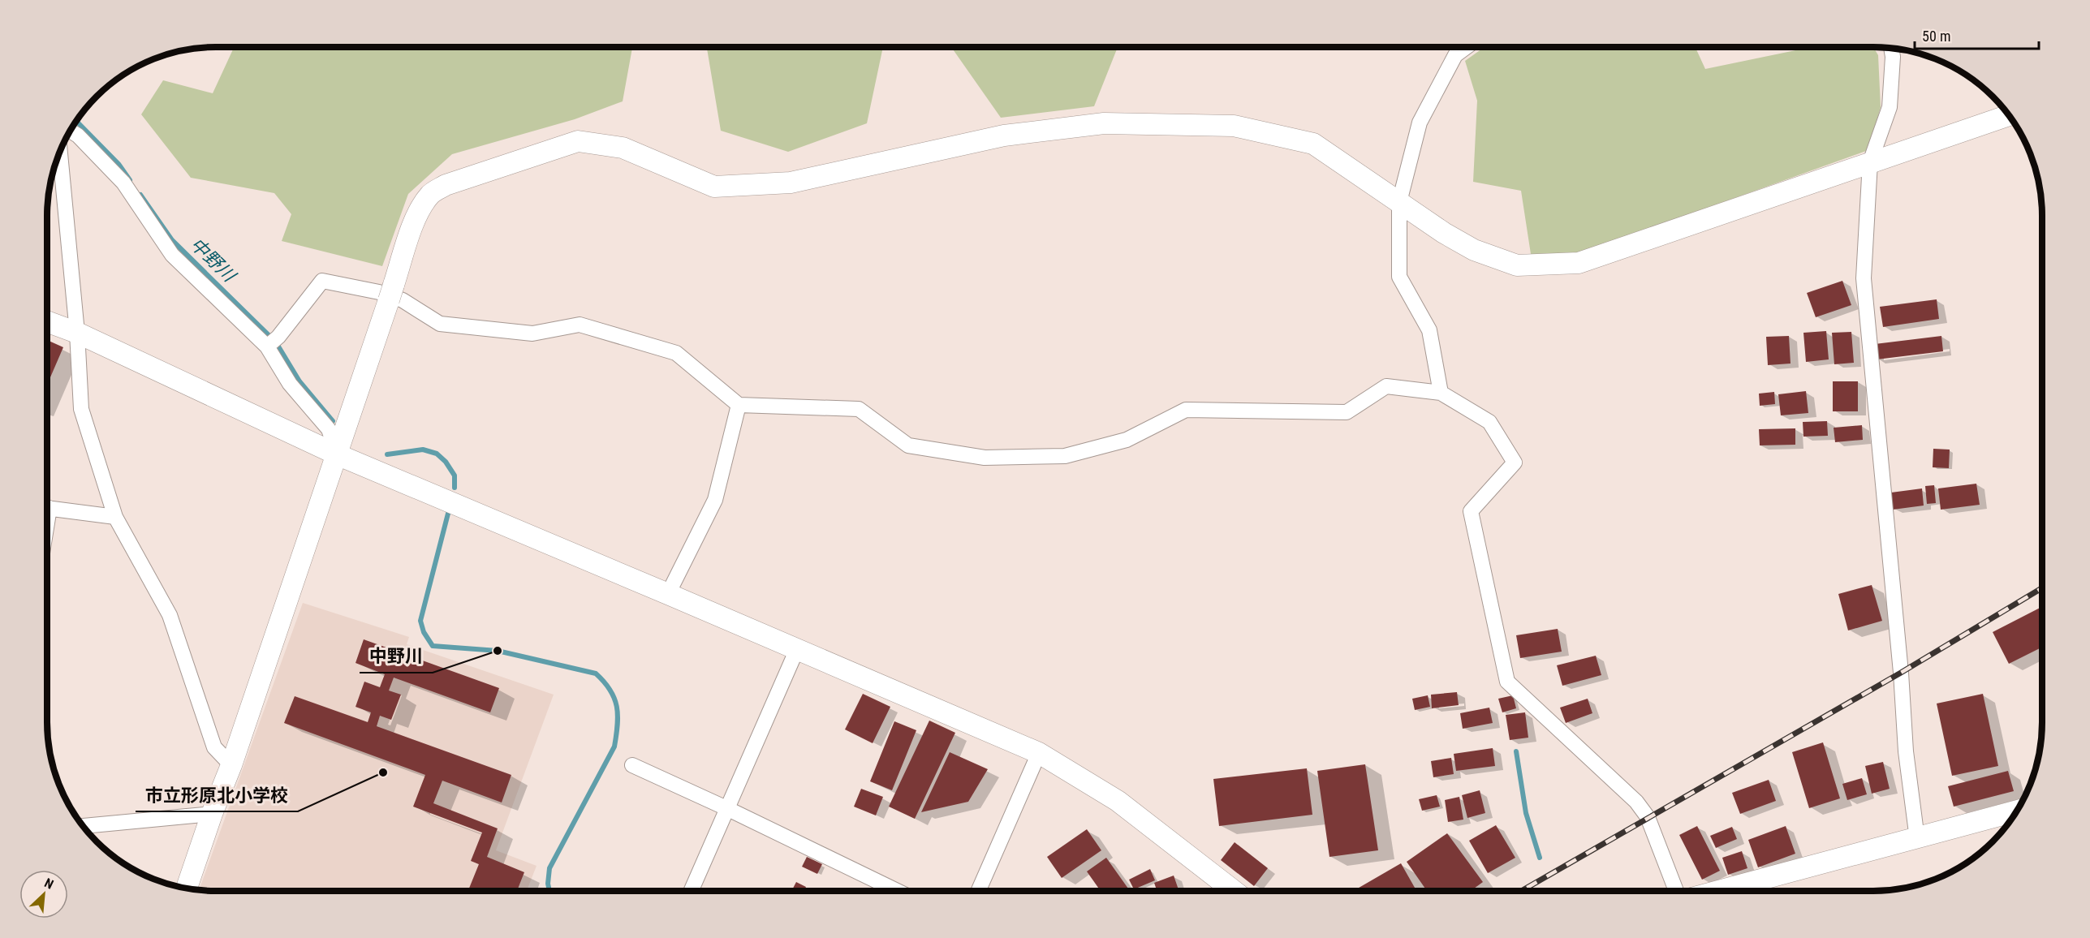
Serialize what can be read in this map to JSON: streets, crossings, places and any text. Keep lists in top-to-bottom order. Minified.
{"water":["中野川"],"places":["中野川","市立形原北小学校"],"scale_bar":"50 m","north":"top right"}
